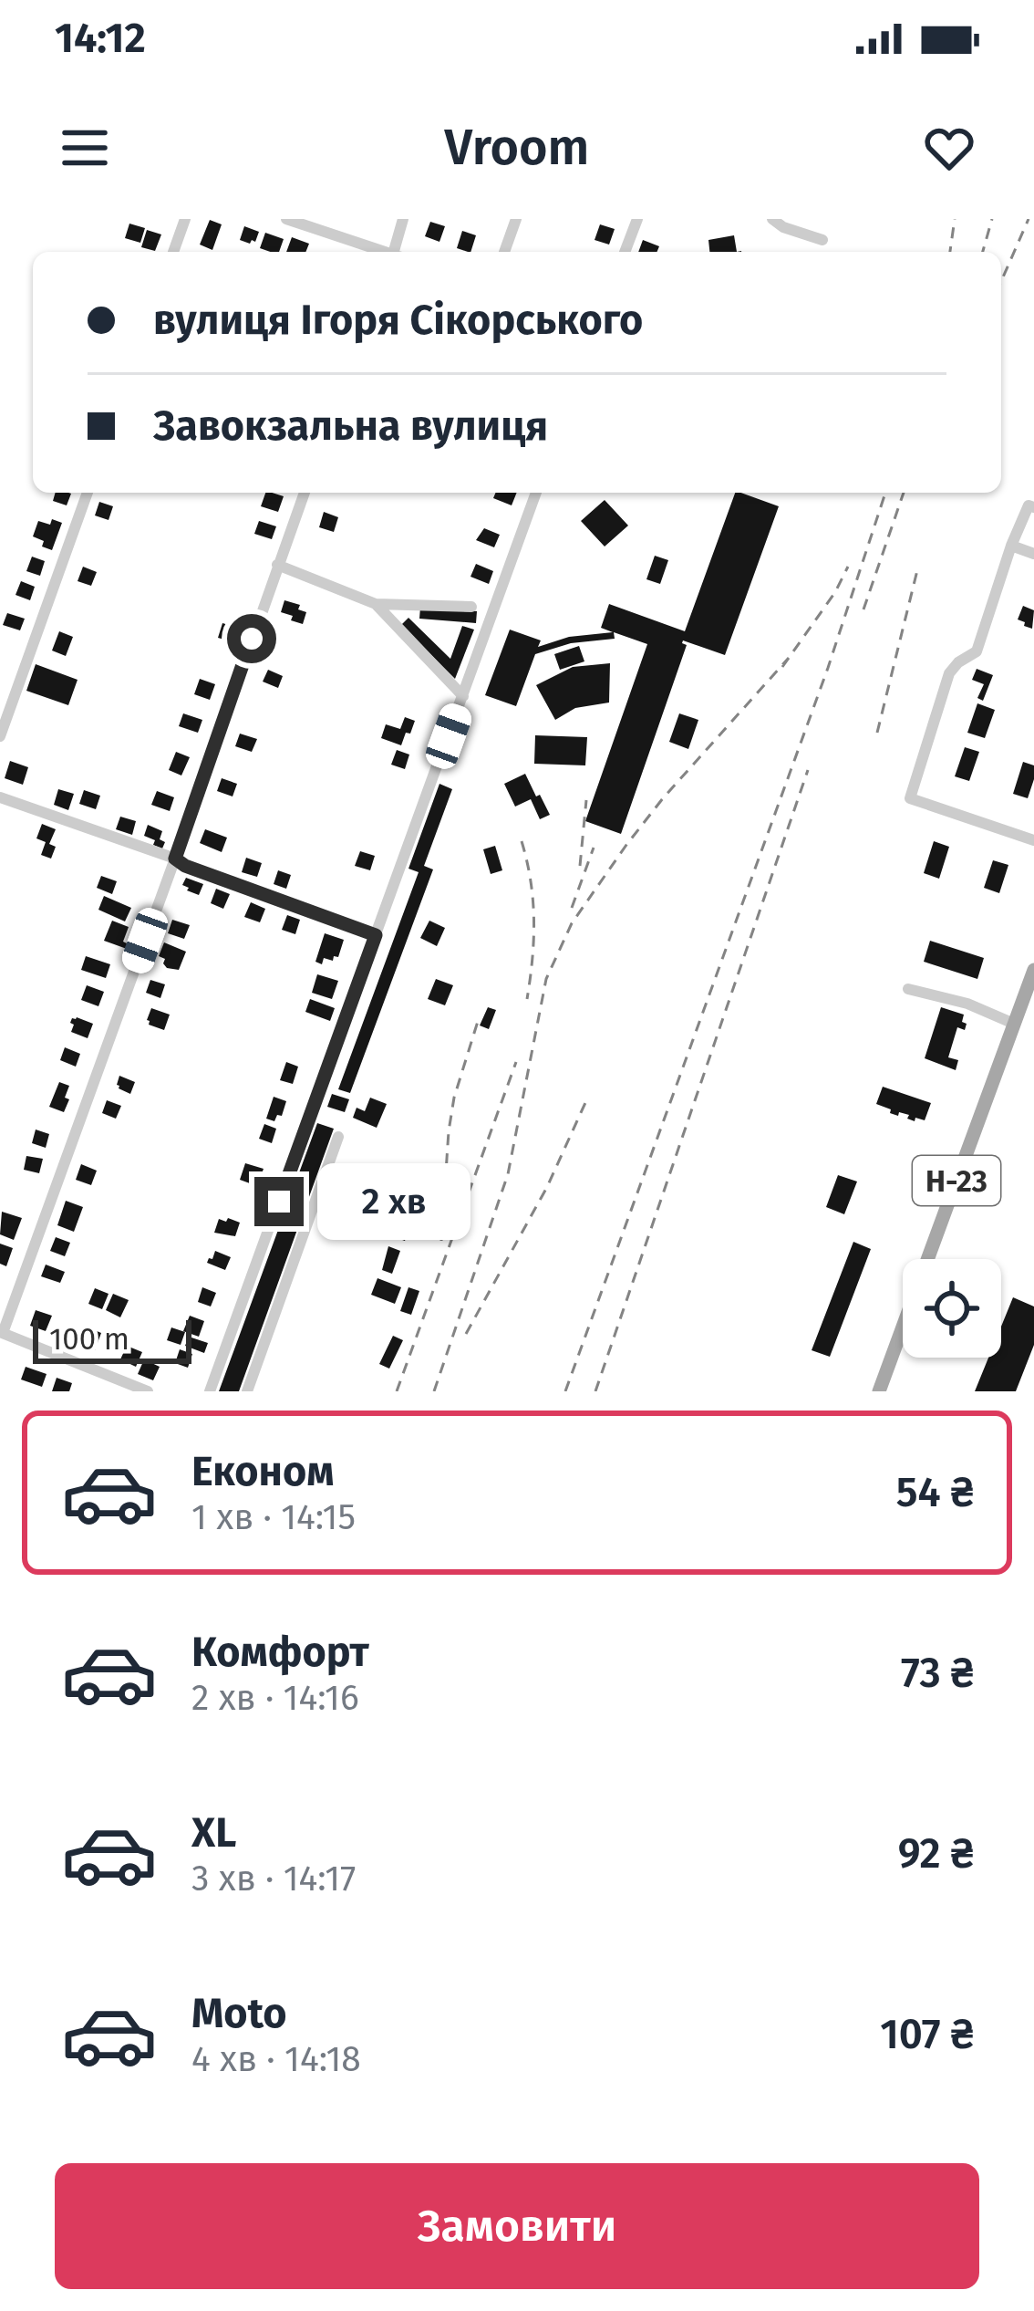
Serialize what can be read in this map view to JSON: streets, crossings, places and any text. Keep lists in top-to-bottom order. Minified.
{"streets":{"main road":["Н-23"]},"scale_bar":"100 m","page":{"status":"14:12","header":"Vroom","banner":["вулиця Ігоря Сікорського","Завокзальна вулиця"],"bubble":"2 хв","scale":"100 m","list":[{"name":"Економ","note":"1 хв · 14:15","value":"54 ₴"},{"name":"Комфорт","note":"2 хв · 14:16","value":"73 ₴"},{"name":"XL","note":"3 хв · 14:17","value":"92 ₴"},{"name":"Moto","note":"4 хв · 14:18","value":"107 ₴"}],"buttons":"Замовити"}}
